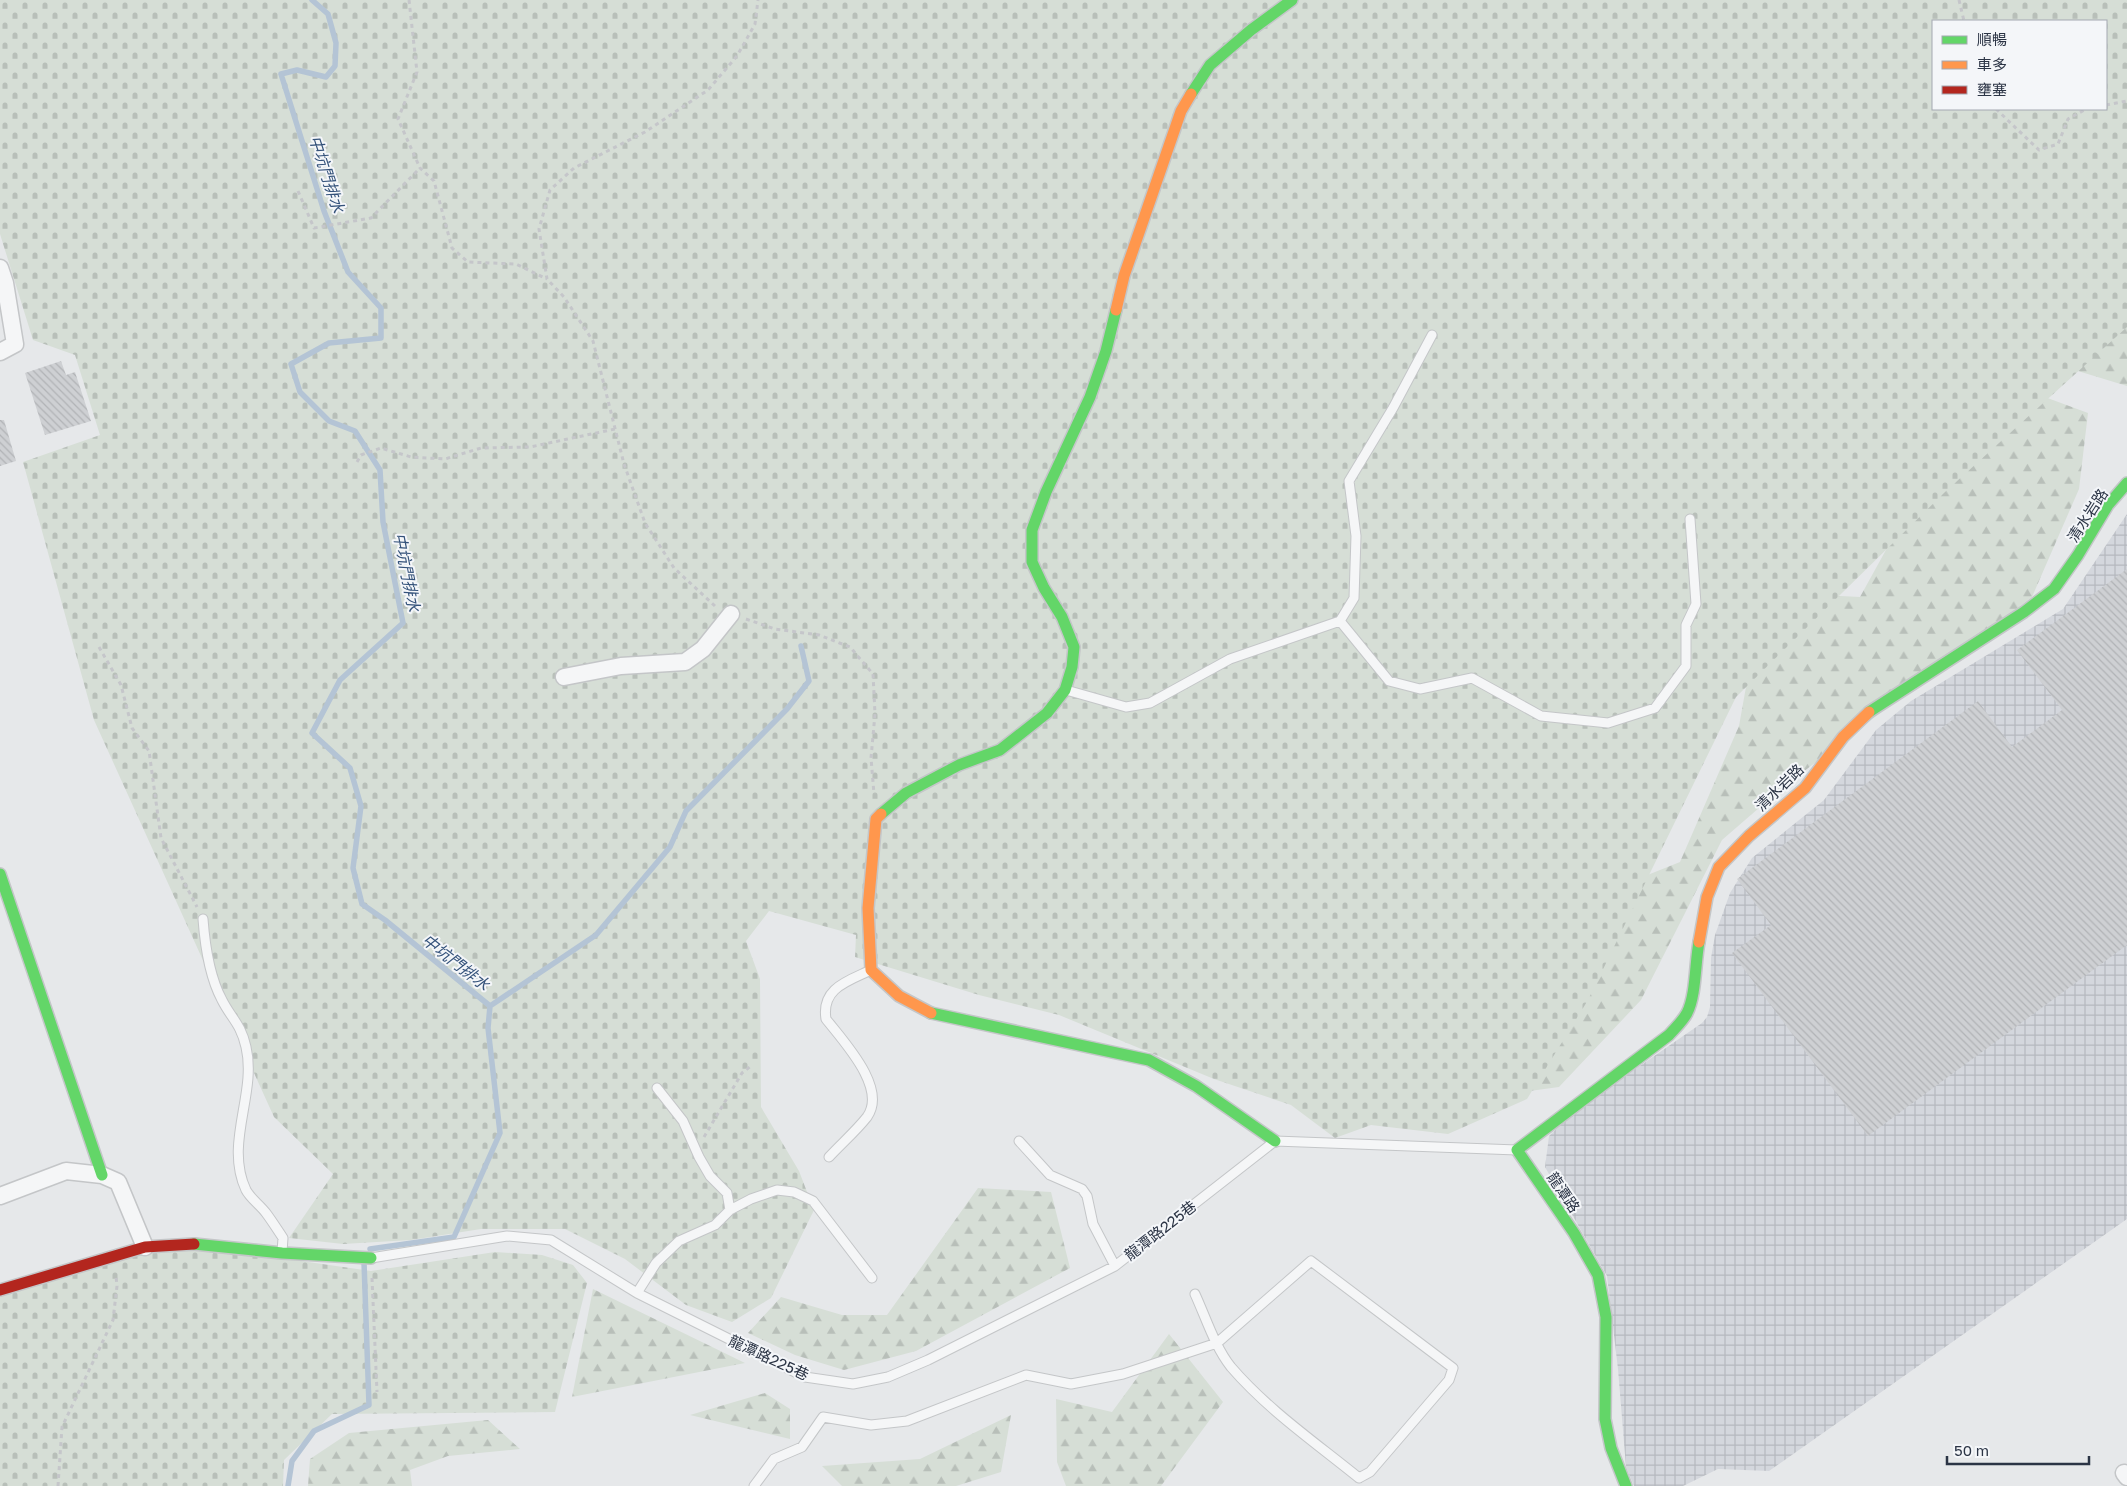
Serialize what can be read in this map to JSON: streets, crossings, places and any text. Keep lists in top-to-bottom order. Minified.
{"streets":{"street":["清水岩路","龍潭路"],"lane":["龍潭路225巷"]},"crossings":[["清水岩路","龍潭路"]],"water":["中坑門排水"],"legend":["順暢","車多","壅塞"],"scale_bar":"50 m"}
